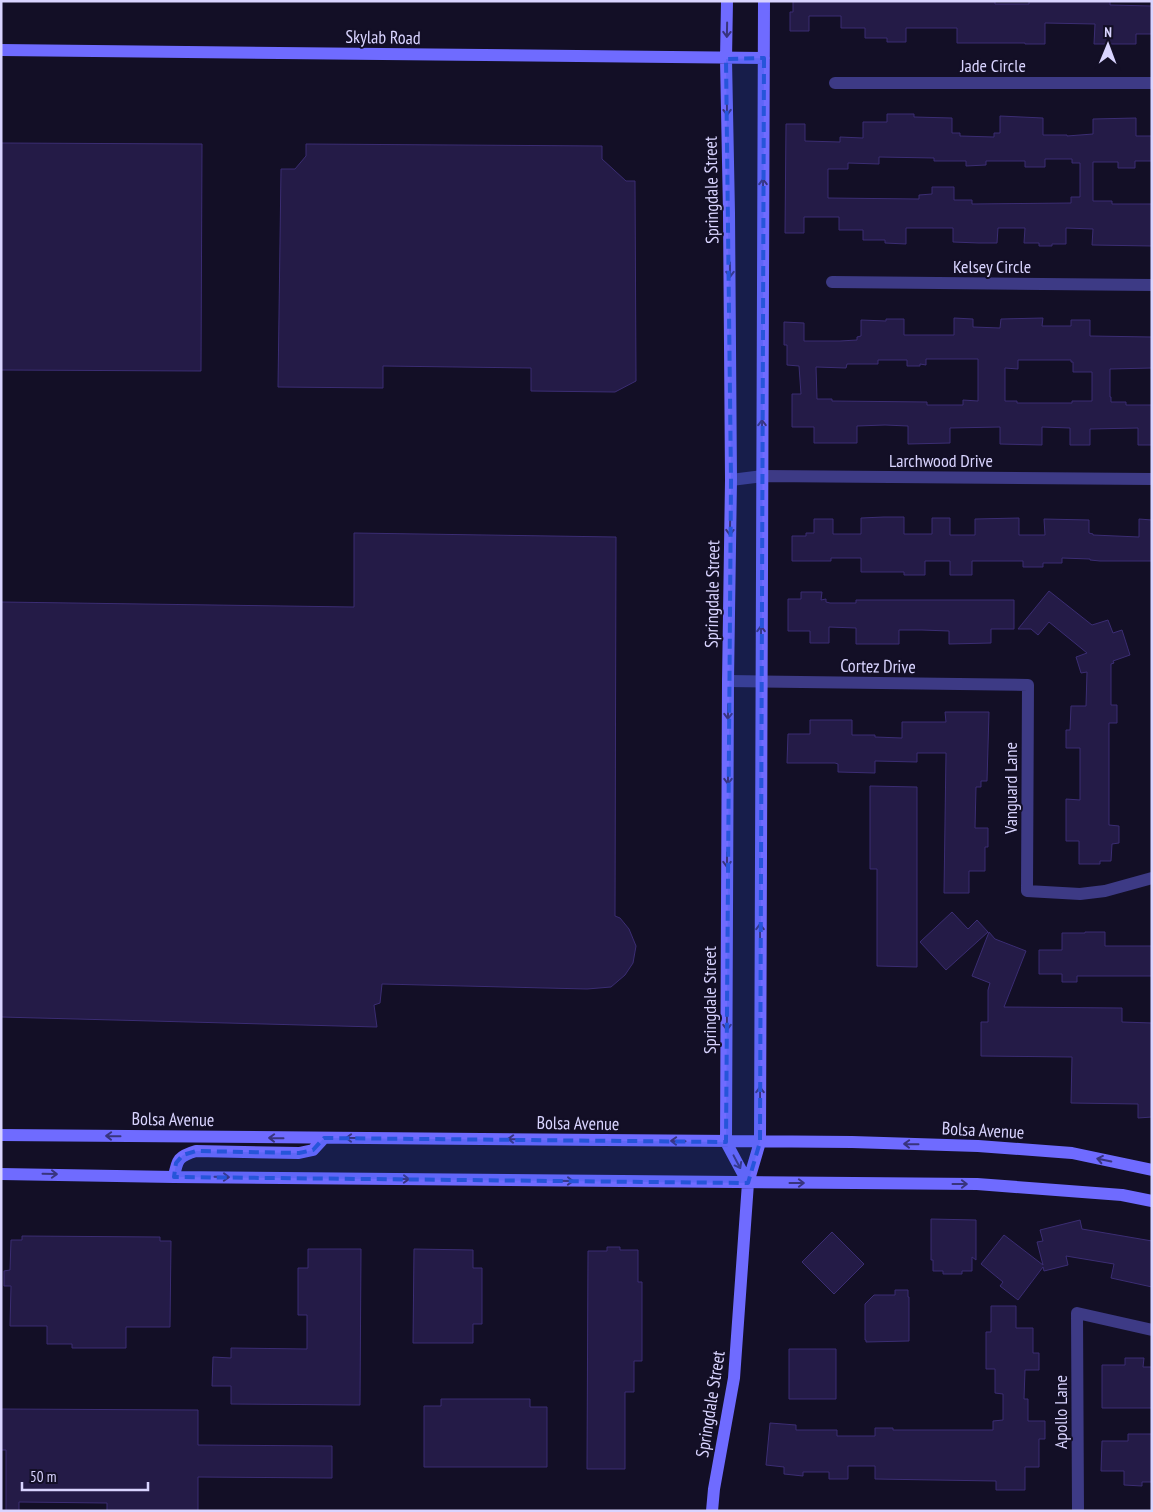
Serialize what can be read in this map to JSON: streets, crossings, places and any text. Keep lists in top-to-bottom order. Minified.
{"streets":{"main road":["Skylab Road","Springdale Street","Bolsa Avenue"],"street":["Jade Circle","Kelsey Circle","Larchwood Drive","Cortez Drive","Vanguard Lane","Apollo Lane"]},"crossings":[["Skylab Road","Springdale Street"],["Springdale Street","Larchwood Drive"],["Springdale Street","Cortez Drive"],["Springdale Street","Bolsa Avenue"],["Cortez Drive","Vanguard Lane"]],"scale_bar":"50 m","north":"top"}
